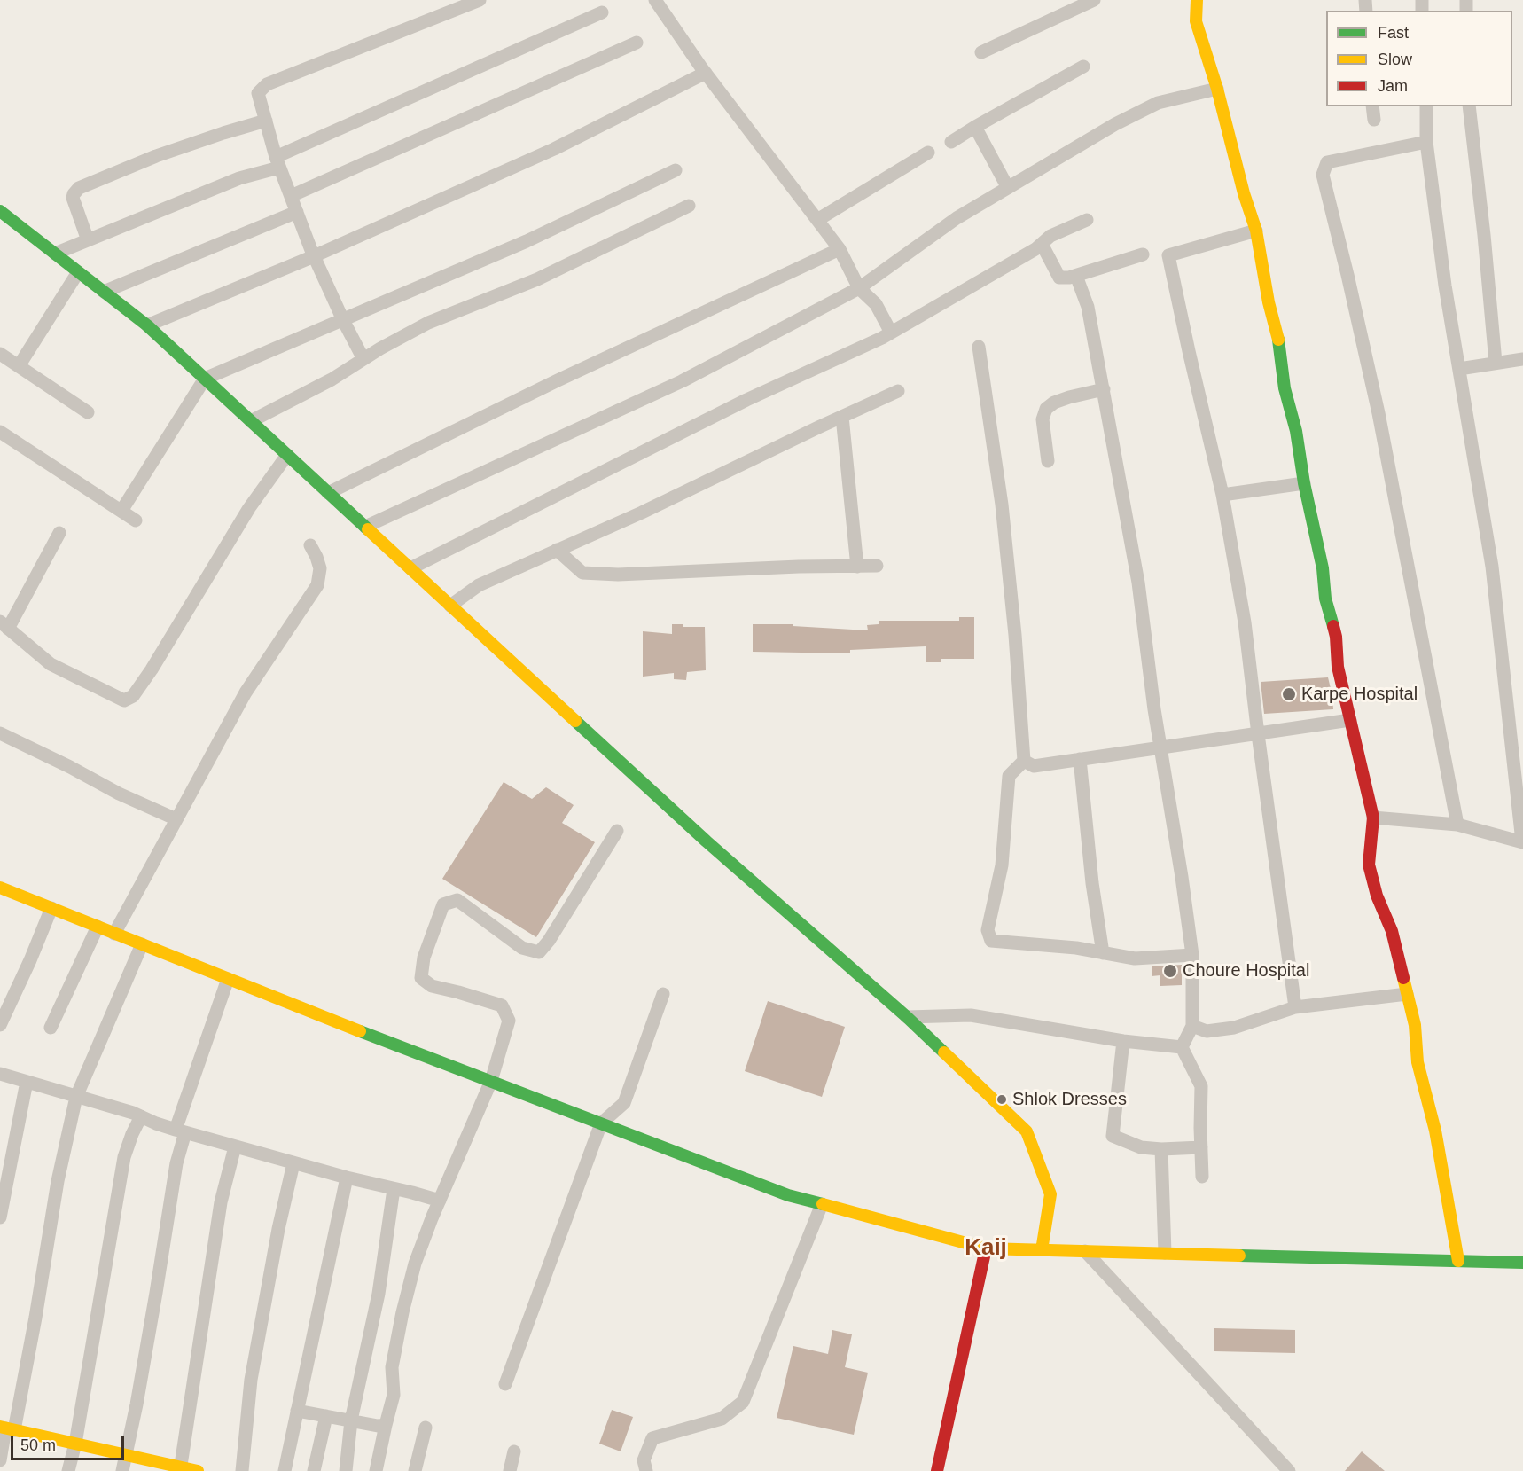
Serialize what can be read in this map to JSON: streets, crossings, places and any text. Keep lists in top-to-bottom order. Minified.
{"districts":["Kaij"],"places":["Karpe Hospital","Choure Hospital","Shlok Dresses"],"legend":["Fast","Slow","Jam"],"scale_bar":"50 m"}
